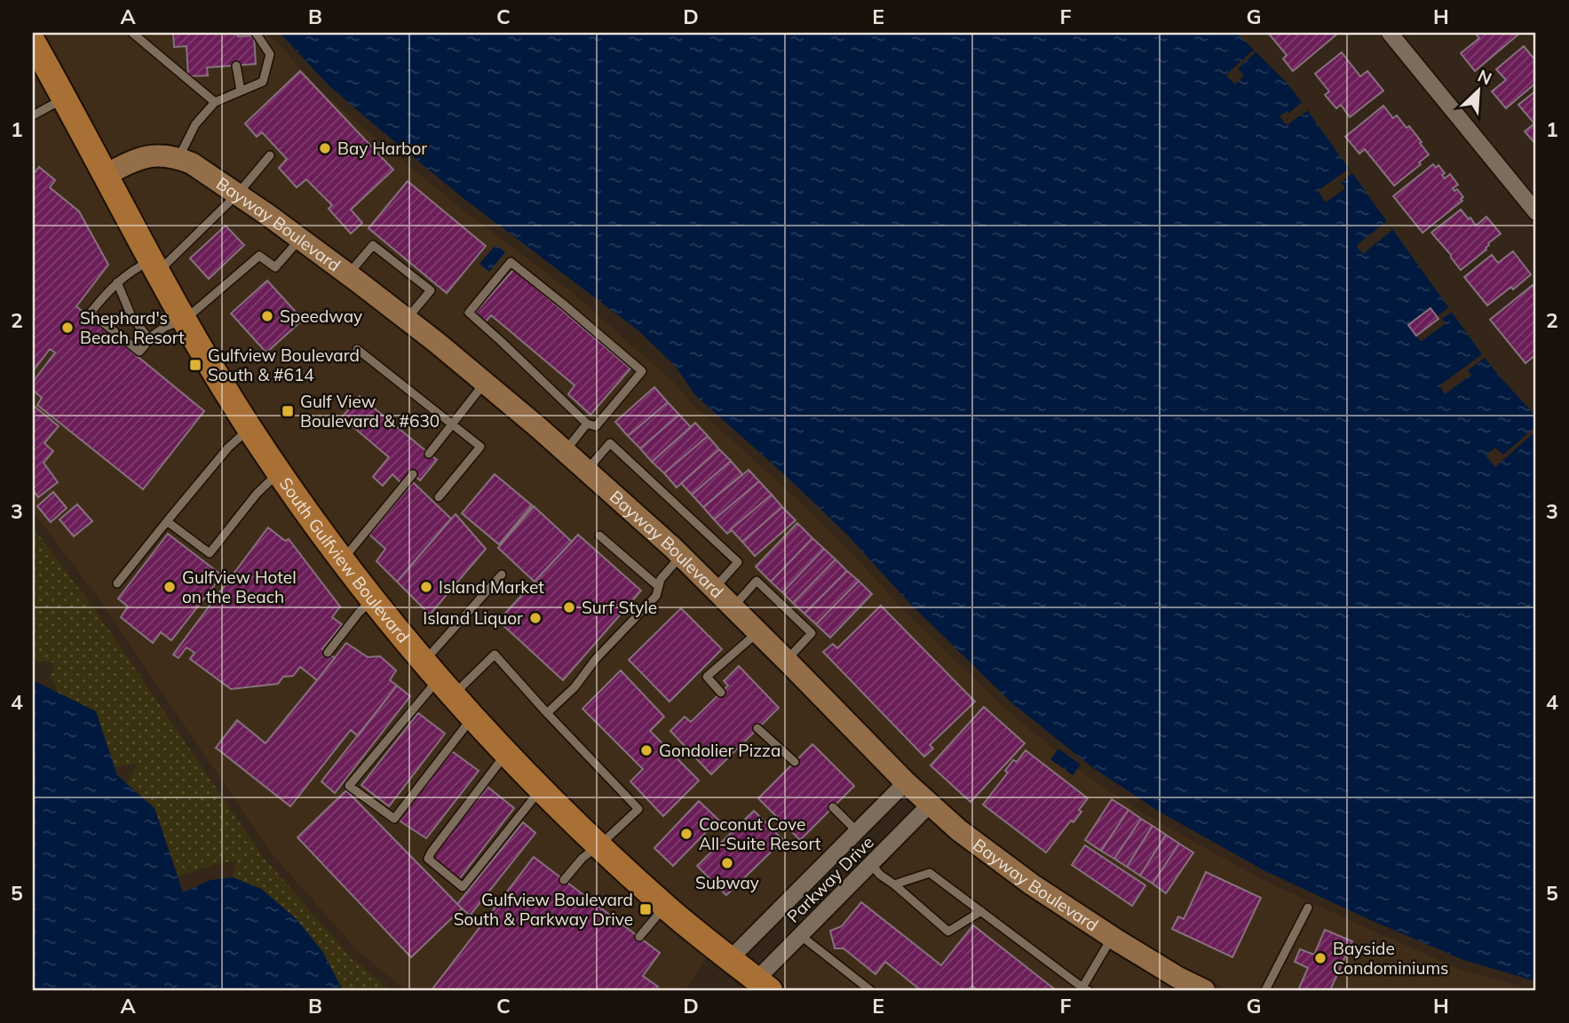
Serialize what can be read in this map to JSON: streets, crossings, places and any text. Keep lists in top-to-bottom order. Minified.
{"streets":{"main road":["South Gulfview Boulevard"],"street":["Bayway Boulevard","Parkway Drive"]},"crossings":[["Bayway Boulevard","South Gulfview Boulevard"],["Bayway Boulevard","Parkway Drive"],["South Gulfview Boulevard","Parkway Drive"]],"places":{"other":["Bay Harbor","Speedway","Shephard's Beach Resort","Gulfview Hotel on the Beach","Island Market","Surf Style","Island Liquor","Gondolier Pizza","Coconut Cove All-Suite Resort","Subway","Bayside Condominiums"],"transit":["Gulfview Boulevard South & #614","Gulf View Boulevard & #630","Gulfview Boulevard South & Parkway Drive"]},"north":"top right","grid":{"columns":["A","B","C","D","E","F","G","H"],"rows":["1","2","3","4","5"]}}
